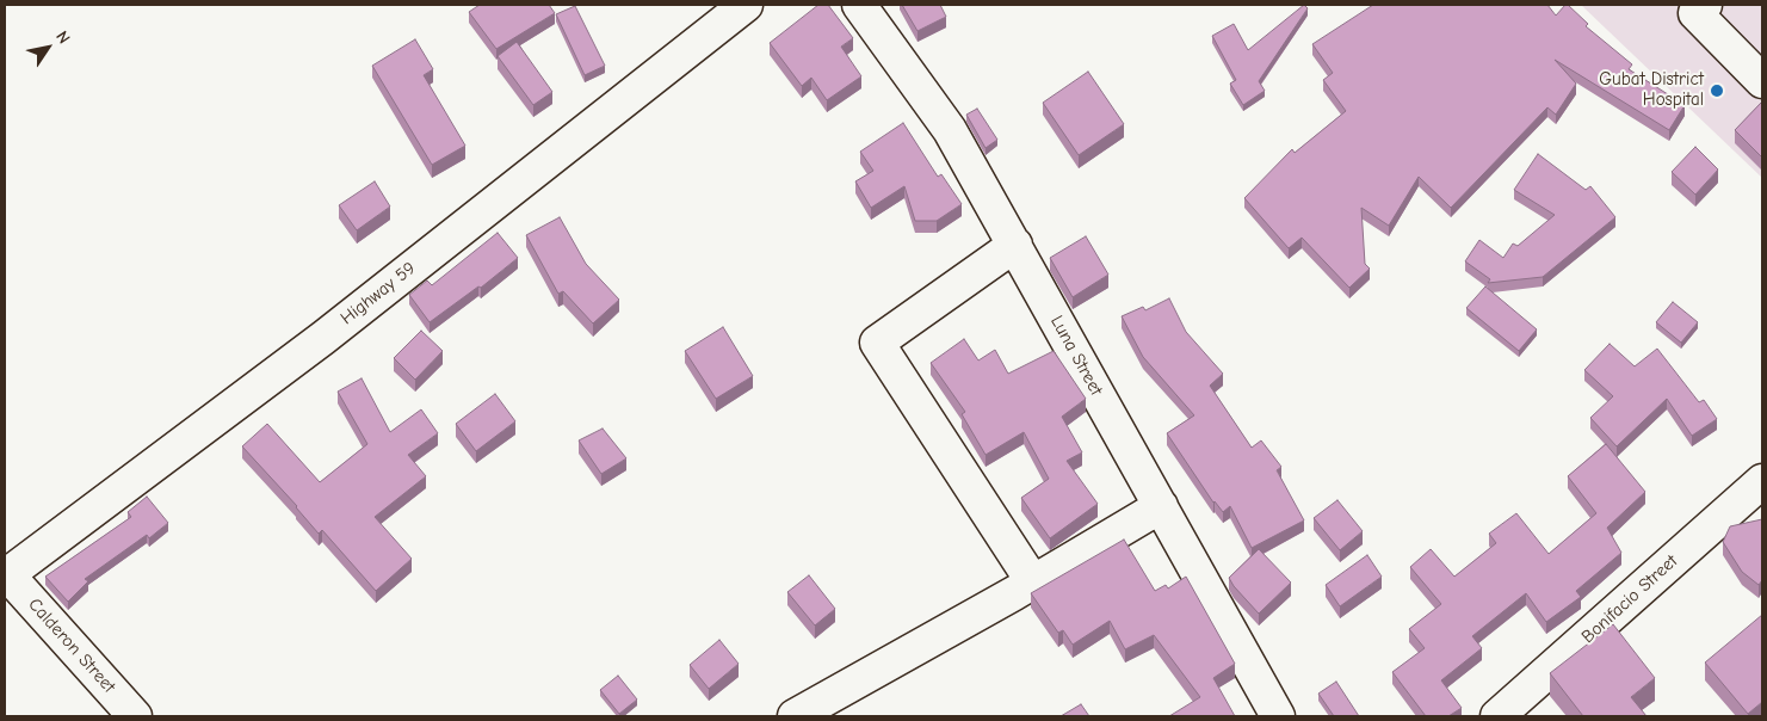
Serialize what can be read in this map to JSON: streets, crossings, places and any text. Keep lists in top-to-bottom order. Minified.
{"streets":{"street":["Highway 59","Luna Street","Bonifacio Street","Calderon Street"]},"crossings":[["Highway 59","Calderon Street"]],"places":["Gubat District Hospital"],"north":"top right"}
